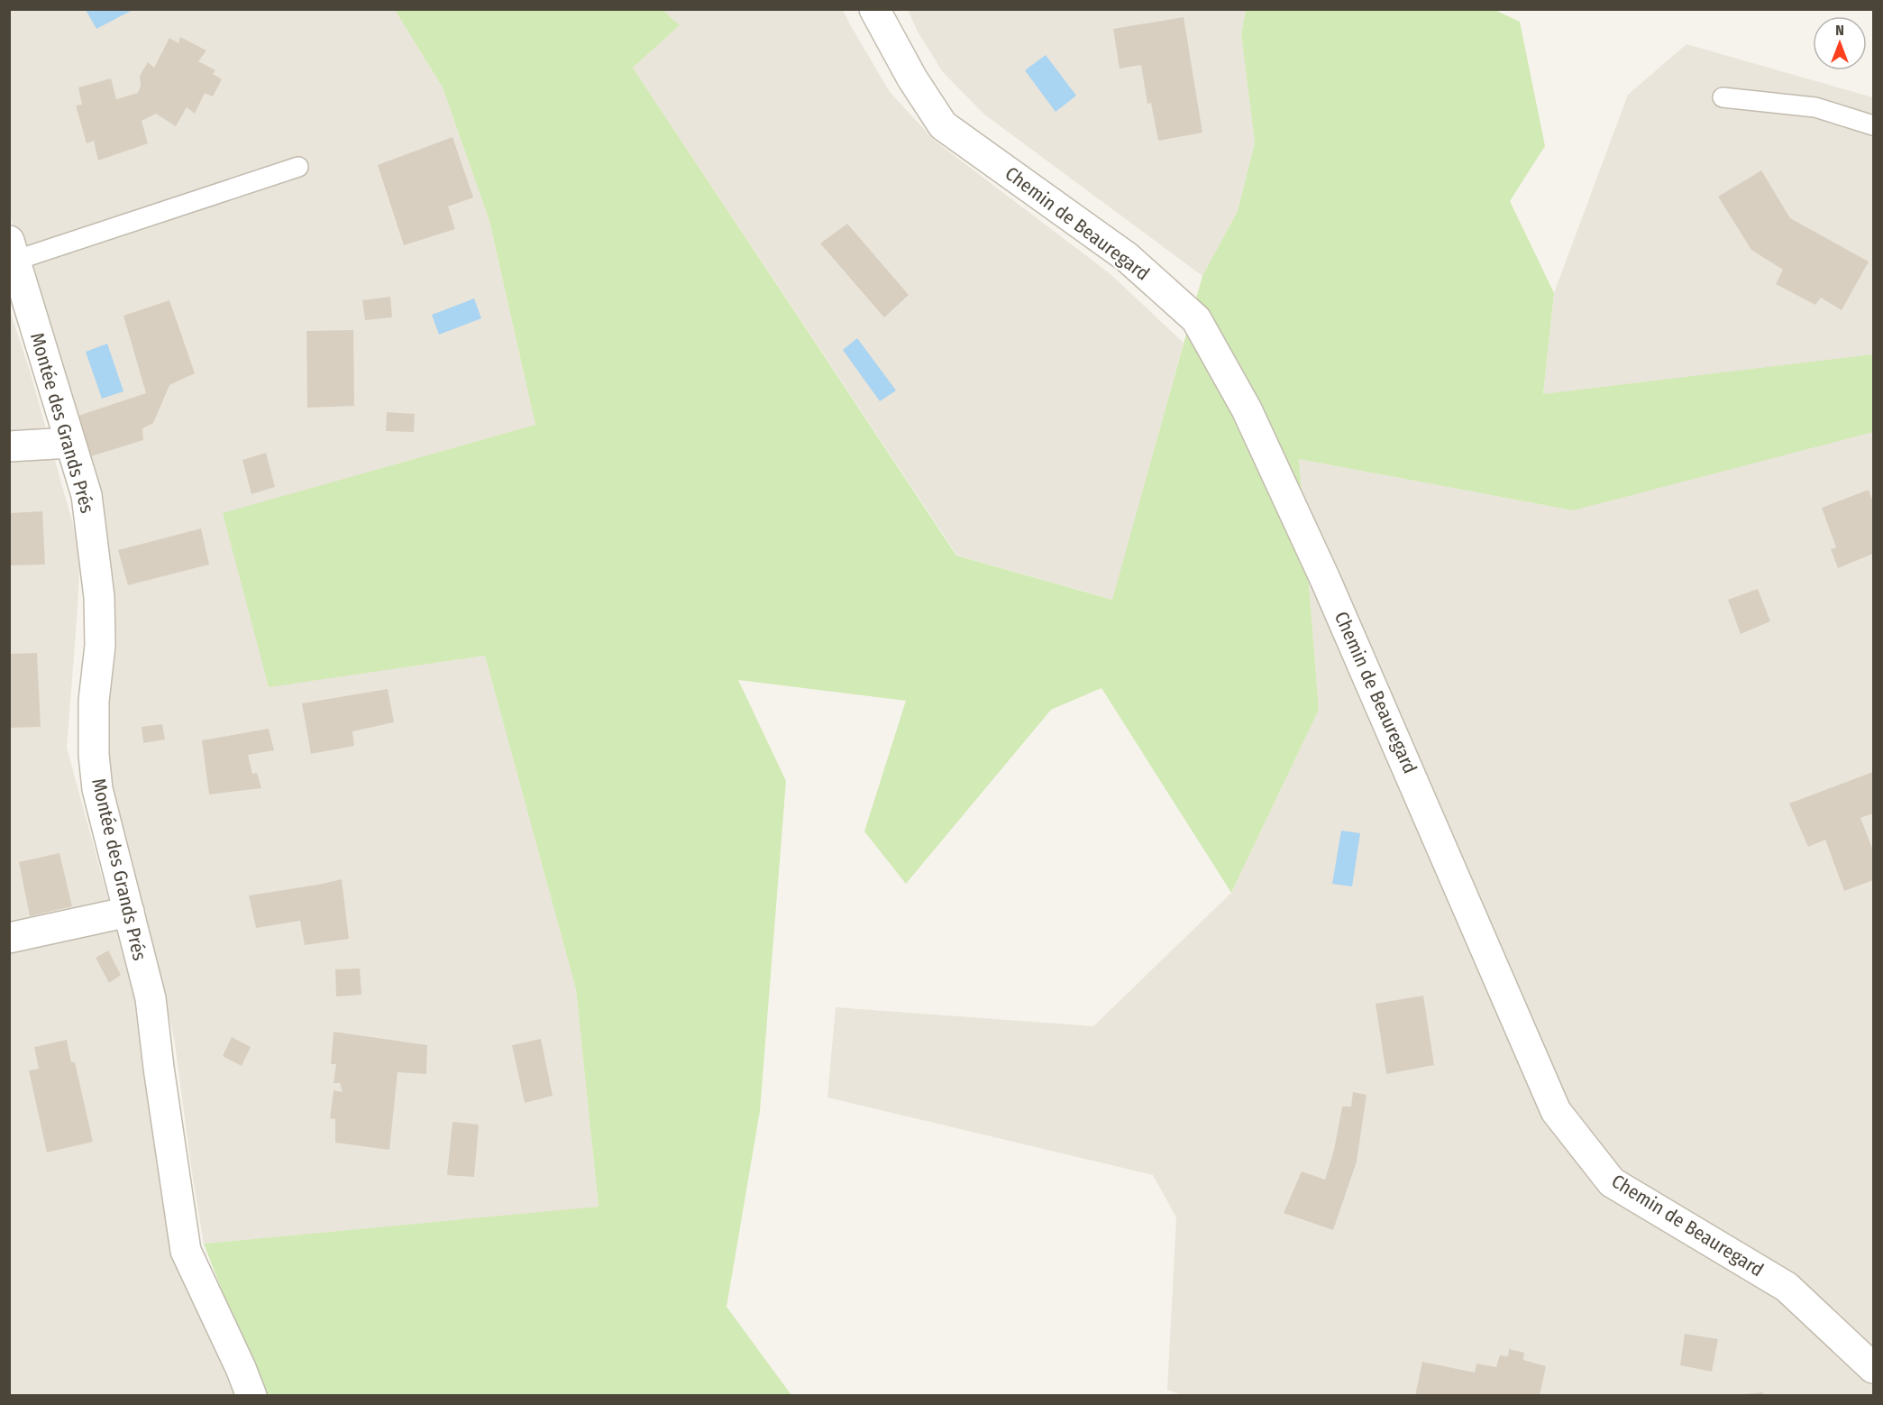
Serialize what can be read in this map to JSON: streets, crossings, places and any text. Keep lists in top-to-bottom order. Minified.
{"streets":{"street":["Chemin de Beauregard","Montée des Grands Prés"]},"north":"top"}
